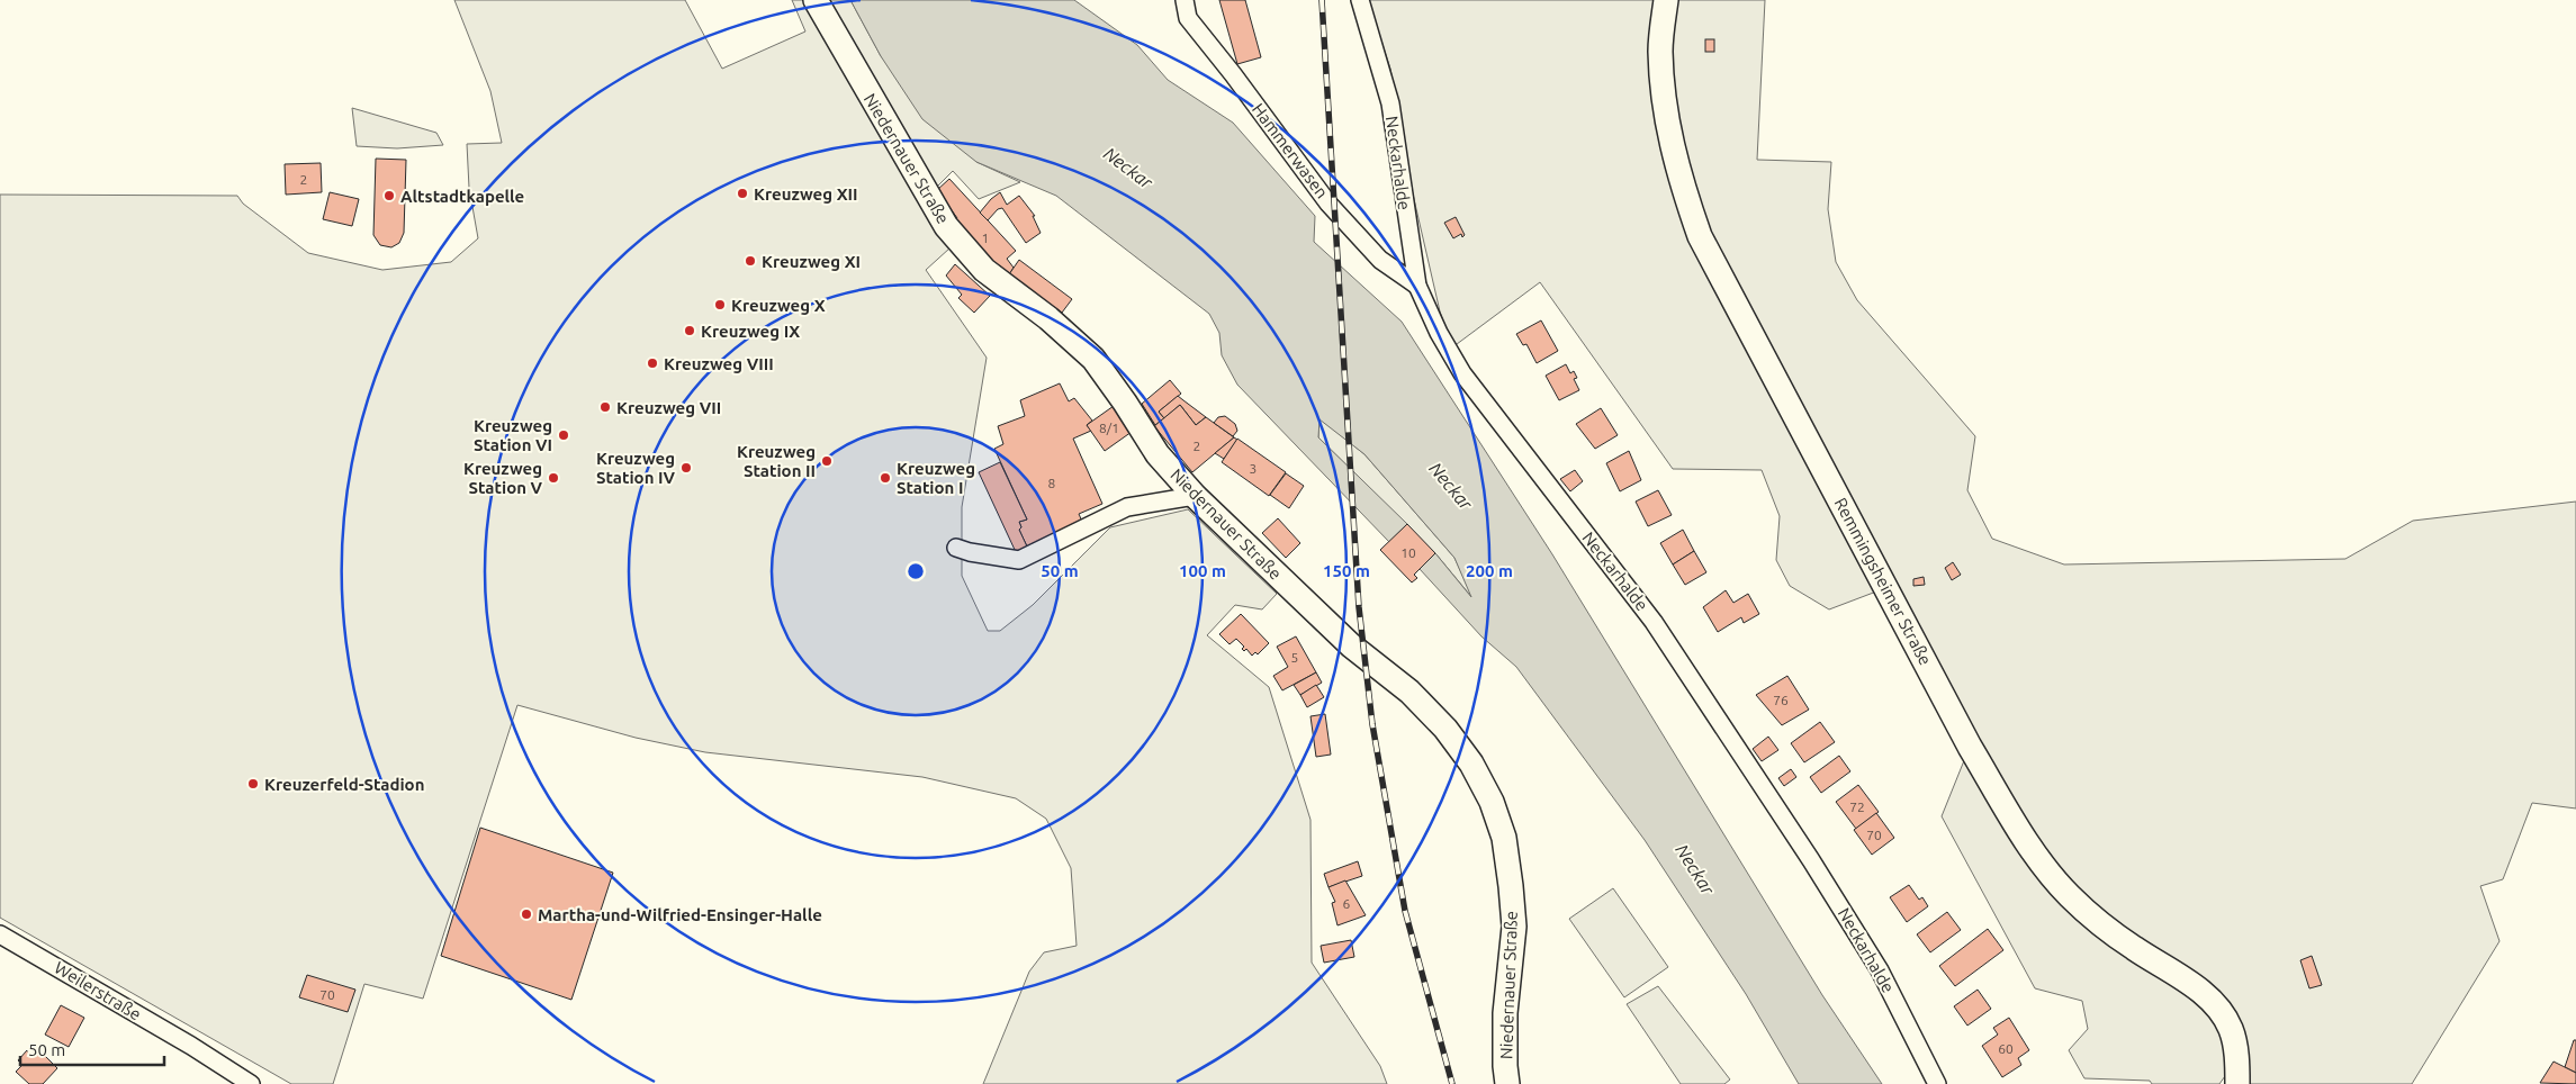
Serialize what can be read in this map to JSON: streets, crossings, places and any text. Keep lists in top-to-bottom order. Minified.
{"streets":{"main road":["Niedernauer Straße","Remmingsheimer Straße"],"street":["Hammerwasen","Neckarhalde","Weilerstraße"]},"crossings":[["Hammerwasen","Neckarhalde"]],"water":["Neckar"],"places":["Kreuzweg XII","Altstadtkapelle","Kreuzweg XI","Kreuzweg X","Kreuzweg IX","Kreuzweg VIII","Kreuzweg VII","Kreuzweg Station VI","Kreuzweg Station II","Kreuzweg Station IV","Kreuzweg Station V","Kreuzweg Station I","Kreuzerfeld-Stadion","Martha-und-Wilfried-Ensinger-Halle"],"house_numbers":["2","1","8/1","2","3","8","10","5","76","72","70","6","70","60"],"scale_bar":"50 m","rings":["50 m","100 m","150 m","200 m"]}
